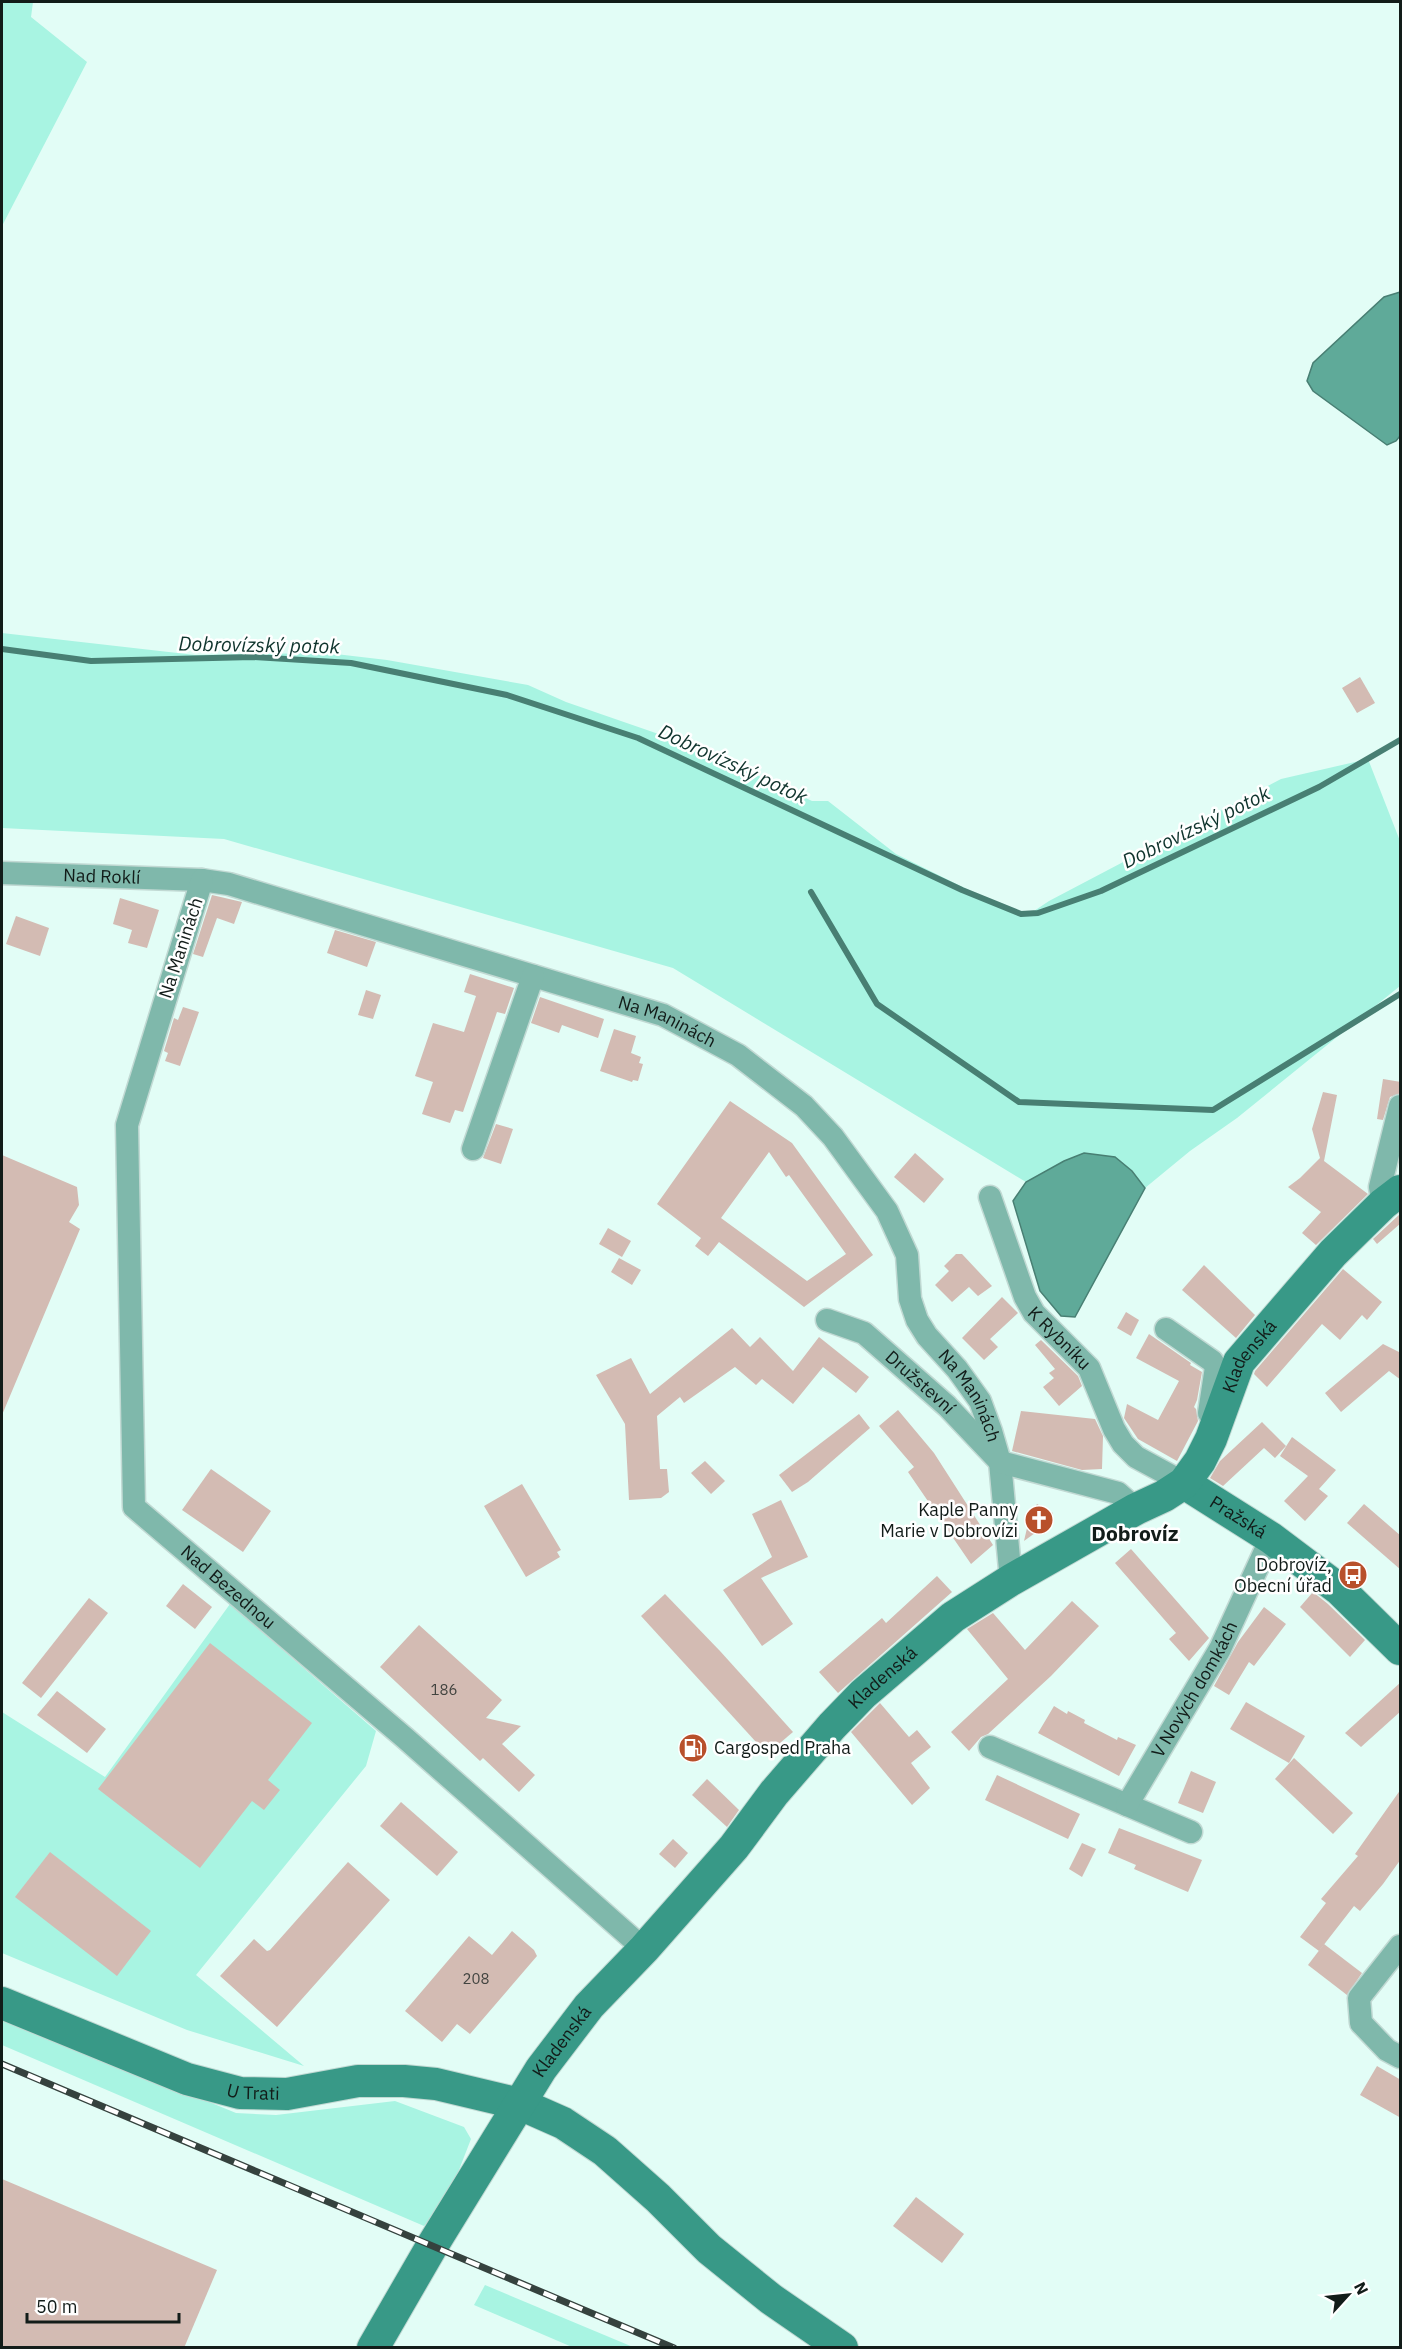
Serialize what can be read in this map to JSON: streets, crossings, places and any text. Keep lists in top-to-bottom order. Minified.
{"streets":{"street":["Nad Roklí","Na Maninách","K Rybníku","Kladenská","Družstevní","Pražská","Nad Bezednou","V Nových domkách","U Trati"]},"crossings":[["Nad Roklí","Na Maninách"],["Na Maninách","Kladenská"],["Na Maninách","Družstevní"],["Na Maninách","Nad Bezednou"],["K Rybníku","Kladenská"],["K Rybníku","Pražská"],["Kladenská","Pražská"],["Kladenská","Nad Bezednou"],["Kladenská","U Trati"],["Pražská","V Nových domkách"]],"districts":["Dobrovíz"],"water":["Dobrovízský potok"],"places":{"church":["Kaple Panny Marie v Dobrovízi"],"bus stop":["Dobrovíz, Obecní úřad"],"fuel station":["Cargosped Praha"]},"house_numbers":["186","208"],"scale_bar":"50 m","north":"top right"}
